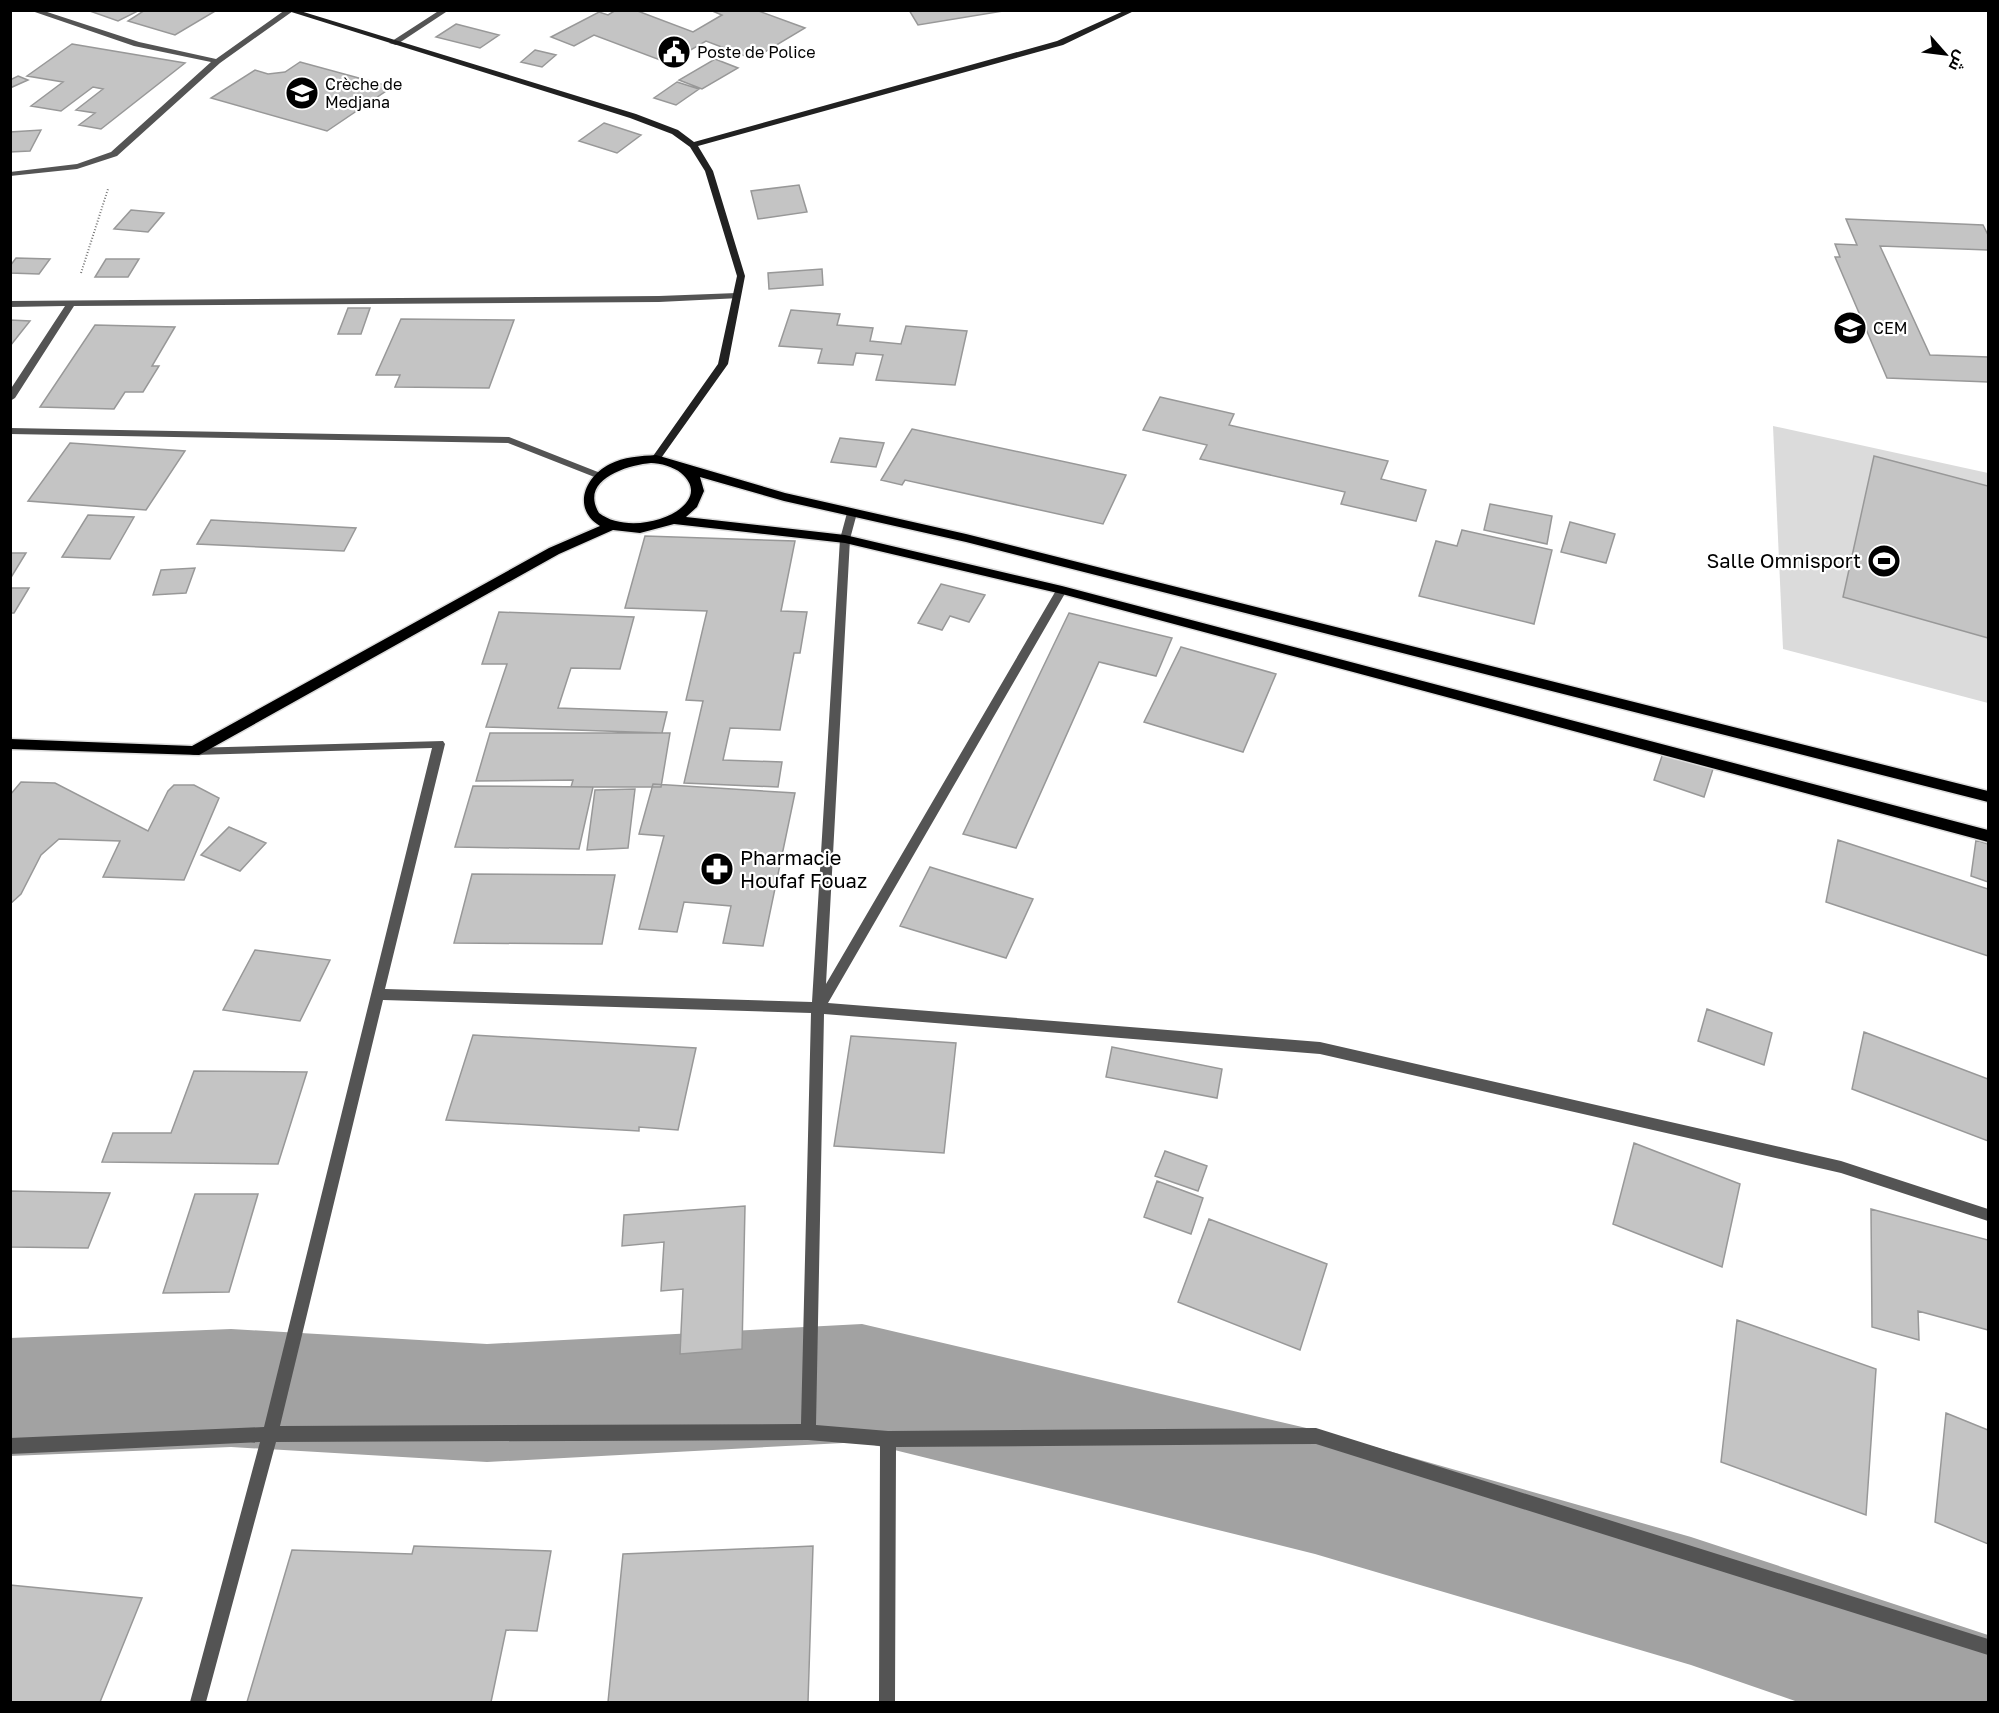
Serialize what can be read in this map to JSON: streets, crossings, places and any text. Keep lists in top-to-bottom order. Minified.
{"places":{"public building":["Poste de Police"],"school or university":["Crèche de Medjana","CEM"],"sports":["Salle Omnisport"],"pharmacy":["Pharmacie Houfaf Fouaz"]},"north":"bottom right"}
